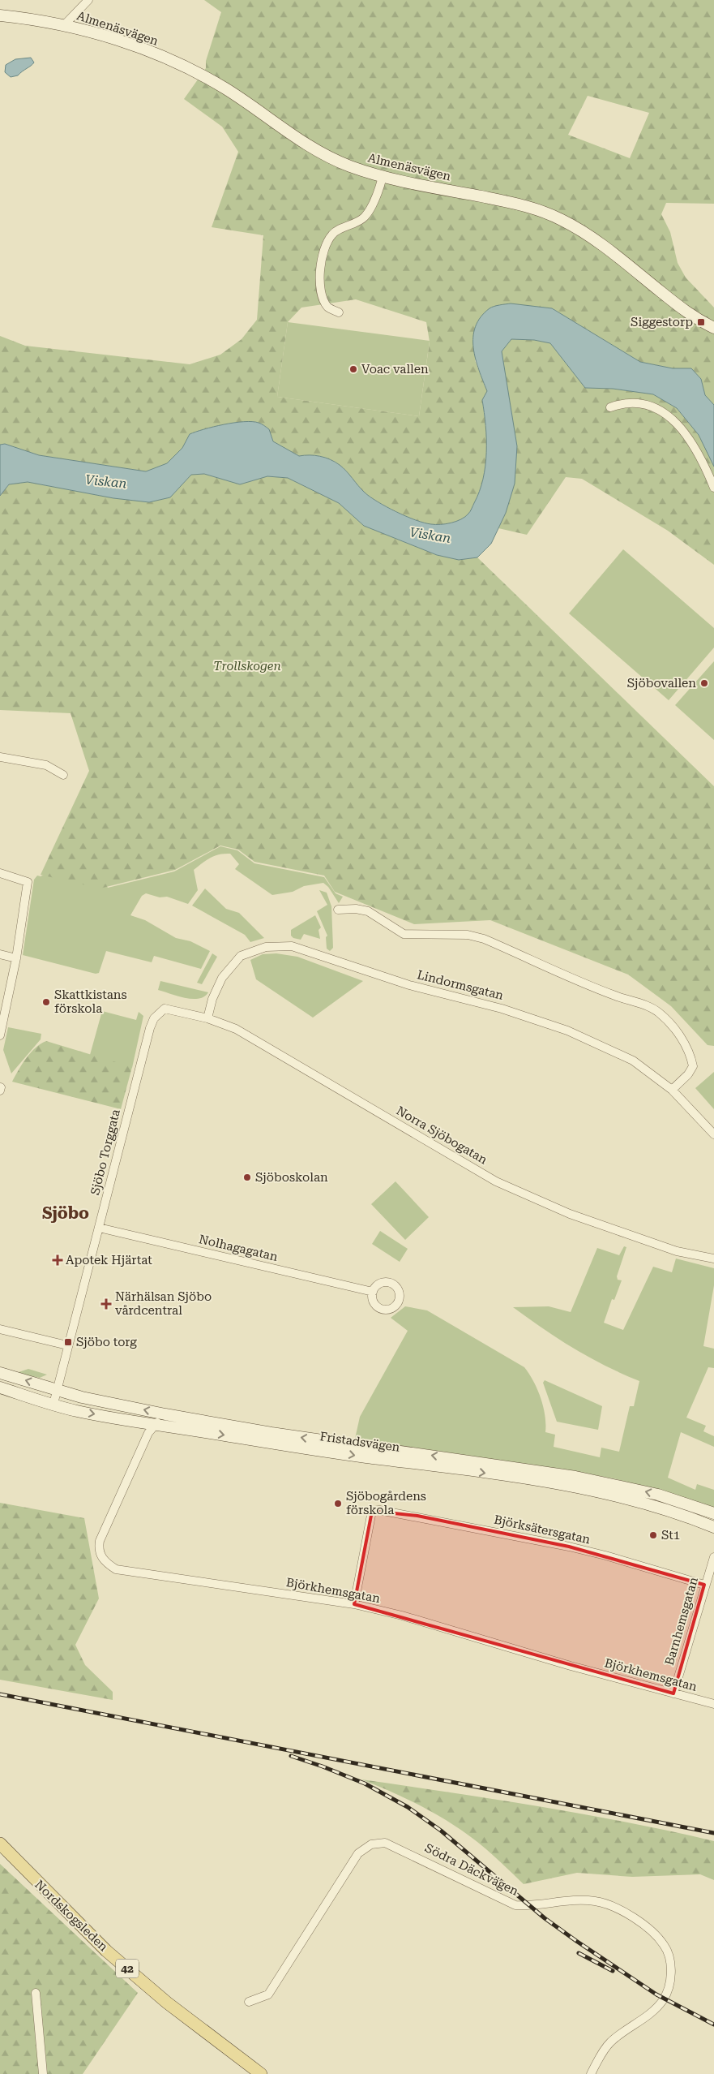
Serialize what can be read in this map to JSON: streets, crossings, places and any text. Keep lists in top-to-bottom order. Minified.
{"streets":{"main road":["Nordskogsleden","42"],"street":["Almenäsvägen","Lindormsgatan","Norra Sjöbogatan","Sjöbo Torggata","Nolhagagatan","Fristadsvägen","Björksätersgatan","Björkhemsgatan","Barnhemsgatan","Södra Däckvägen"]},"crossings":[["Lindormsgatan","Norra Sjöbogatan"],["Norra Sjöbogatan","Sjöbo Torggata"],["Sjöbo Torggata","Nolhagagatan"],["Sjöbo Torggata","Fristadsvägen"],["Fristadsvägen","Björkhemsgatan"],["Björksätersgatan","Björkhemsgatan"],["Björksätersgatan","Barnhemsgatan"],["Björkhemsgatan","Barnhemsgatan"]],"districts":["Sjöbo"],"water":["Viskan"],"parks":["Trollskogen"],"places":{"transit":["Siggestorp","Sjöbo torg"],"other":["Voac vallen","Sjöbovallen","Skattkistans förskola","Sjöboskolan","Sjöbogårdens förskola","St1"],"health":["Apotek Hjärtat","Närhälsan Sjöbo vårdcentral"]}}
